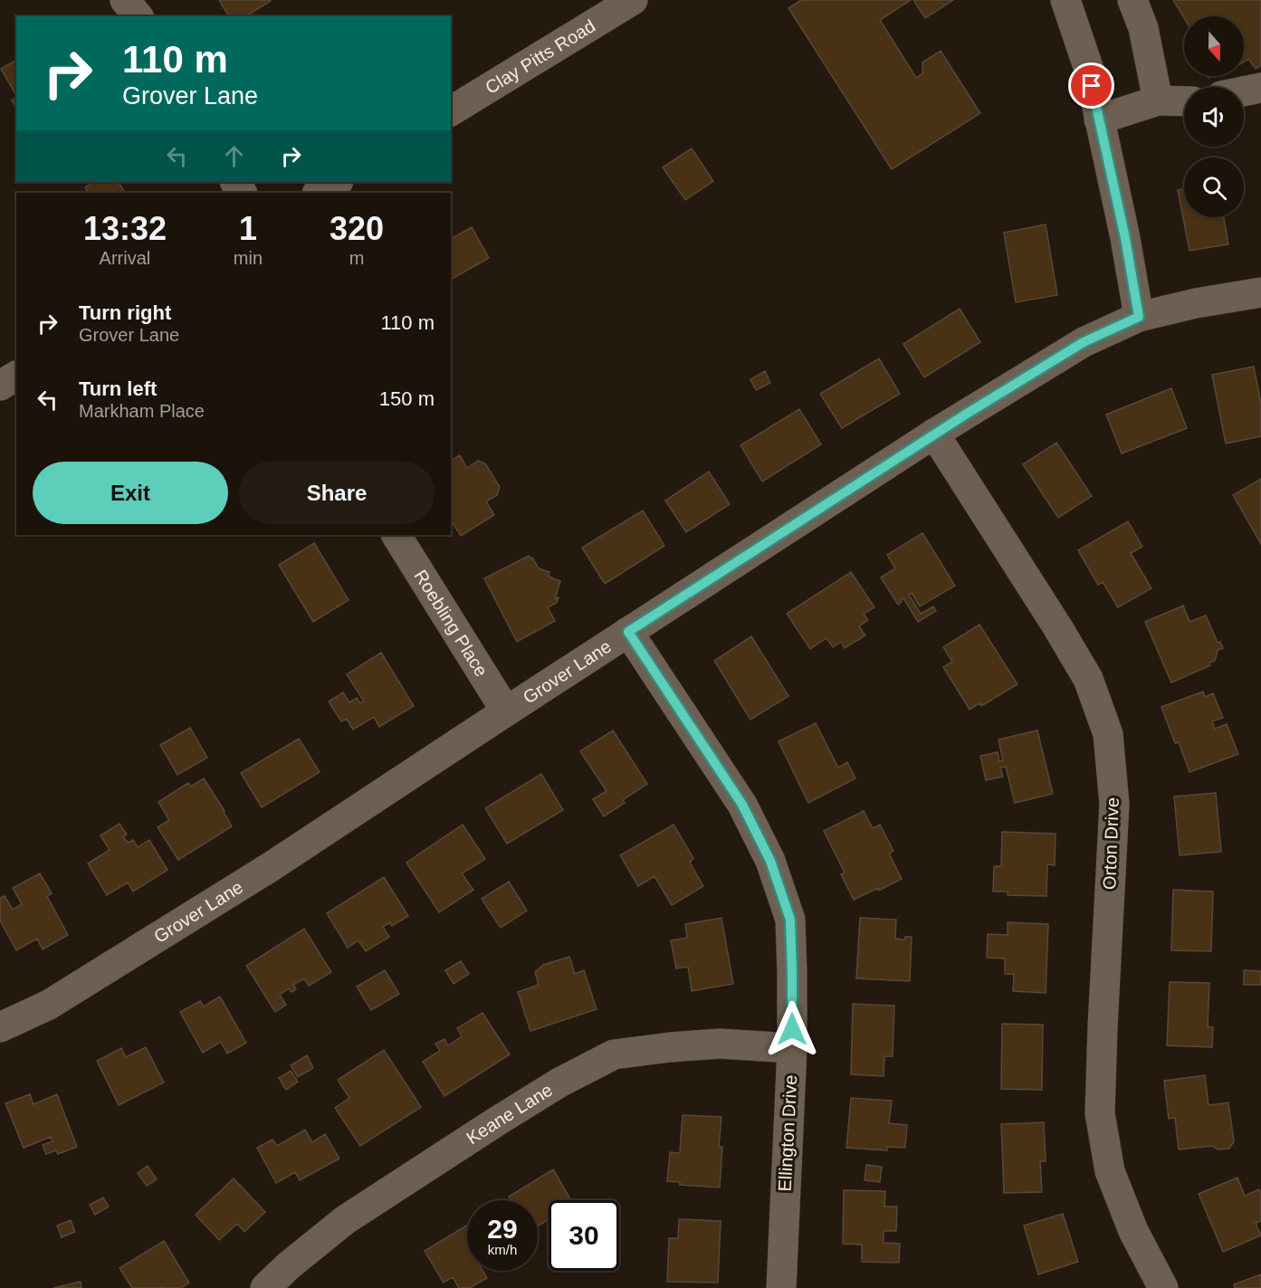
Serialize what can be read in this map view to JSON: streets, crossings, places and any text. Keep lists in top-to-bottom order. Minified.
{"streets":{"street":["Clay Pitts Road","Roebling Place","Grover Lane","Orton Drive","Keane Lane","Ellington Drive"]},"crossings":[["Roebling Place","Grover Lane"],["Grover Lane","Orton Drive"],["Grover Lane","Ellington Drive"],["Keane Lane","Ellington Drive"]],"north":"bottom","page":{"turn":["110 m","Grover Lane"],"eta":["13:32","Arrival","1","min","320","m"],"list":[{"name":"Turn right","note":"Grover Lane","value":"110 m"},{"name":"Turn left","note":"Markham Place","value":"150 m"}],"buttons":["Exit","Share"],"speed":"29 km/h","limit":"30"}}
